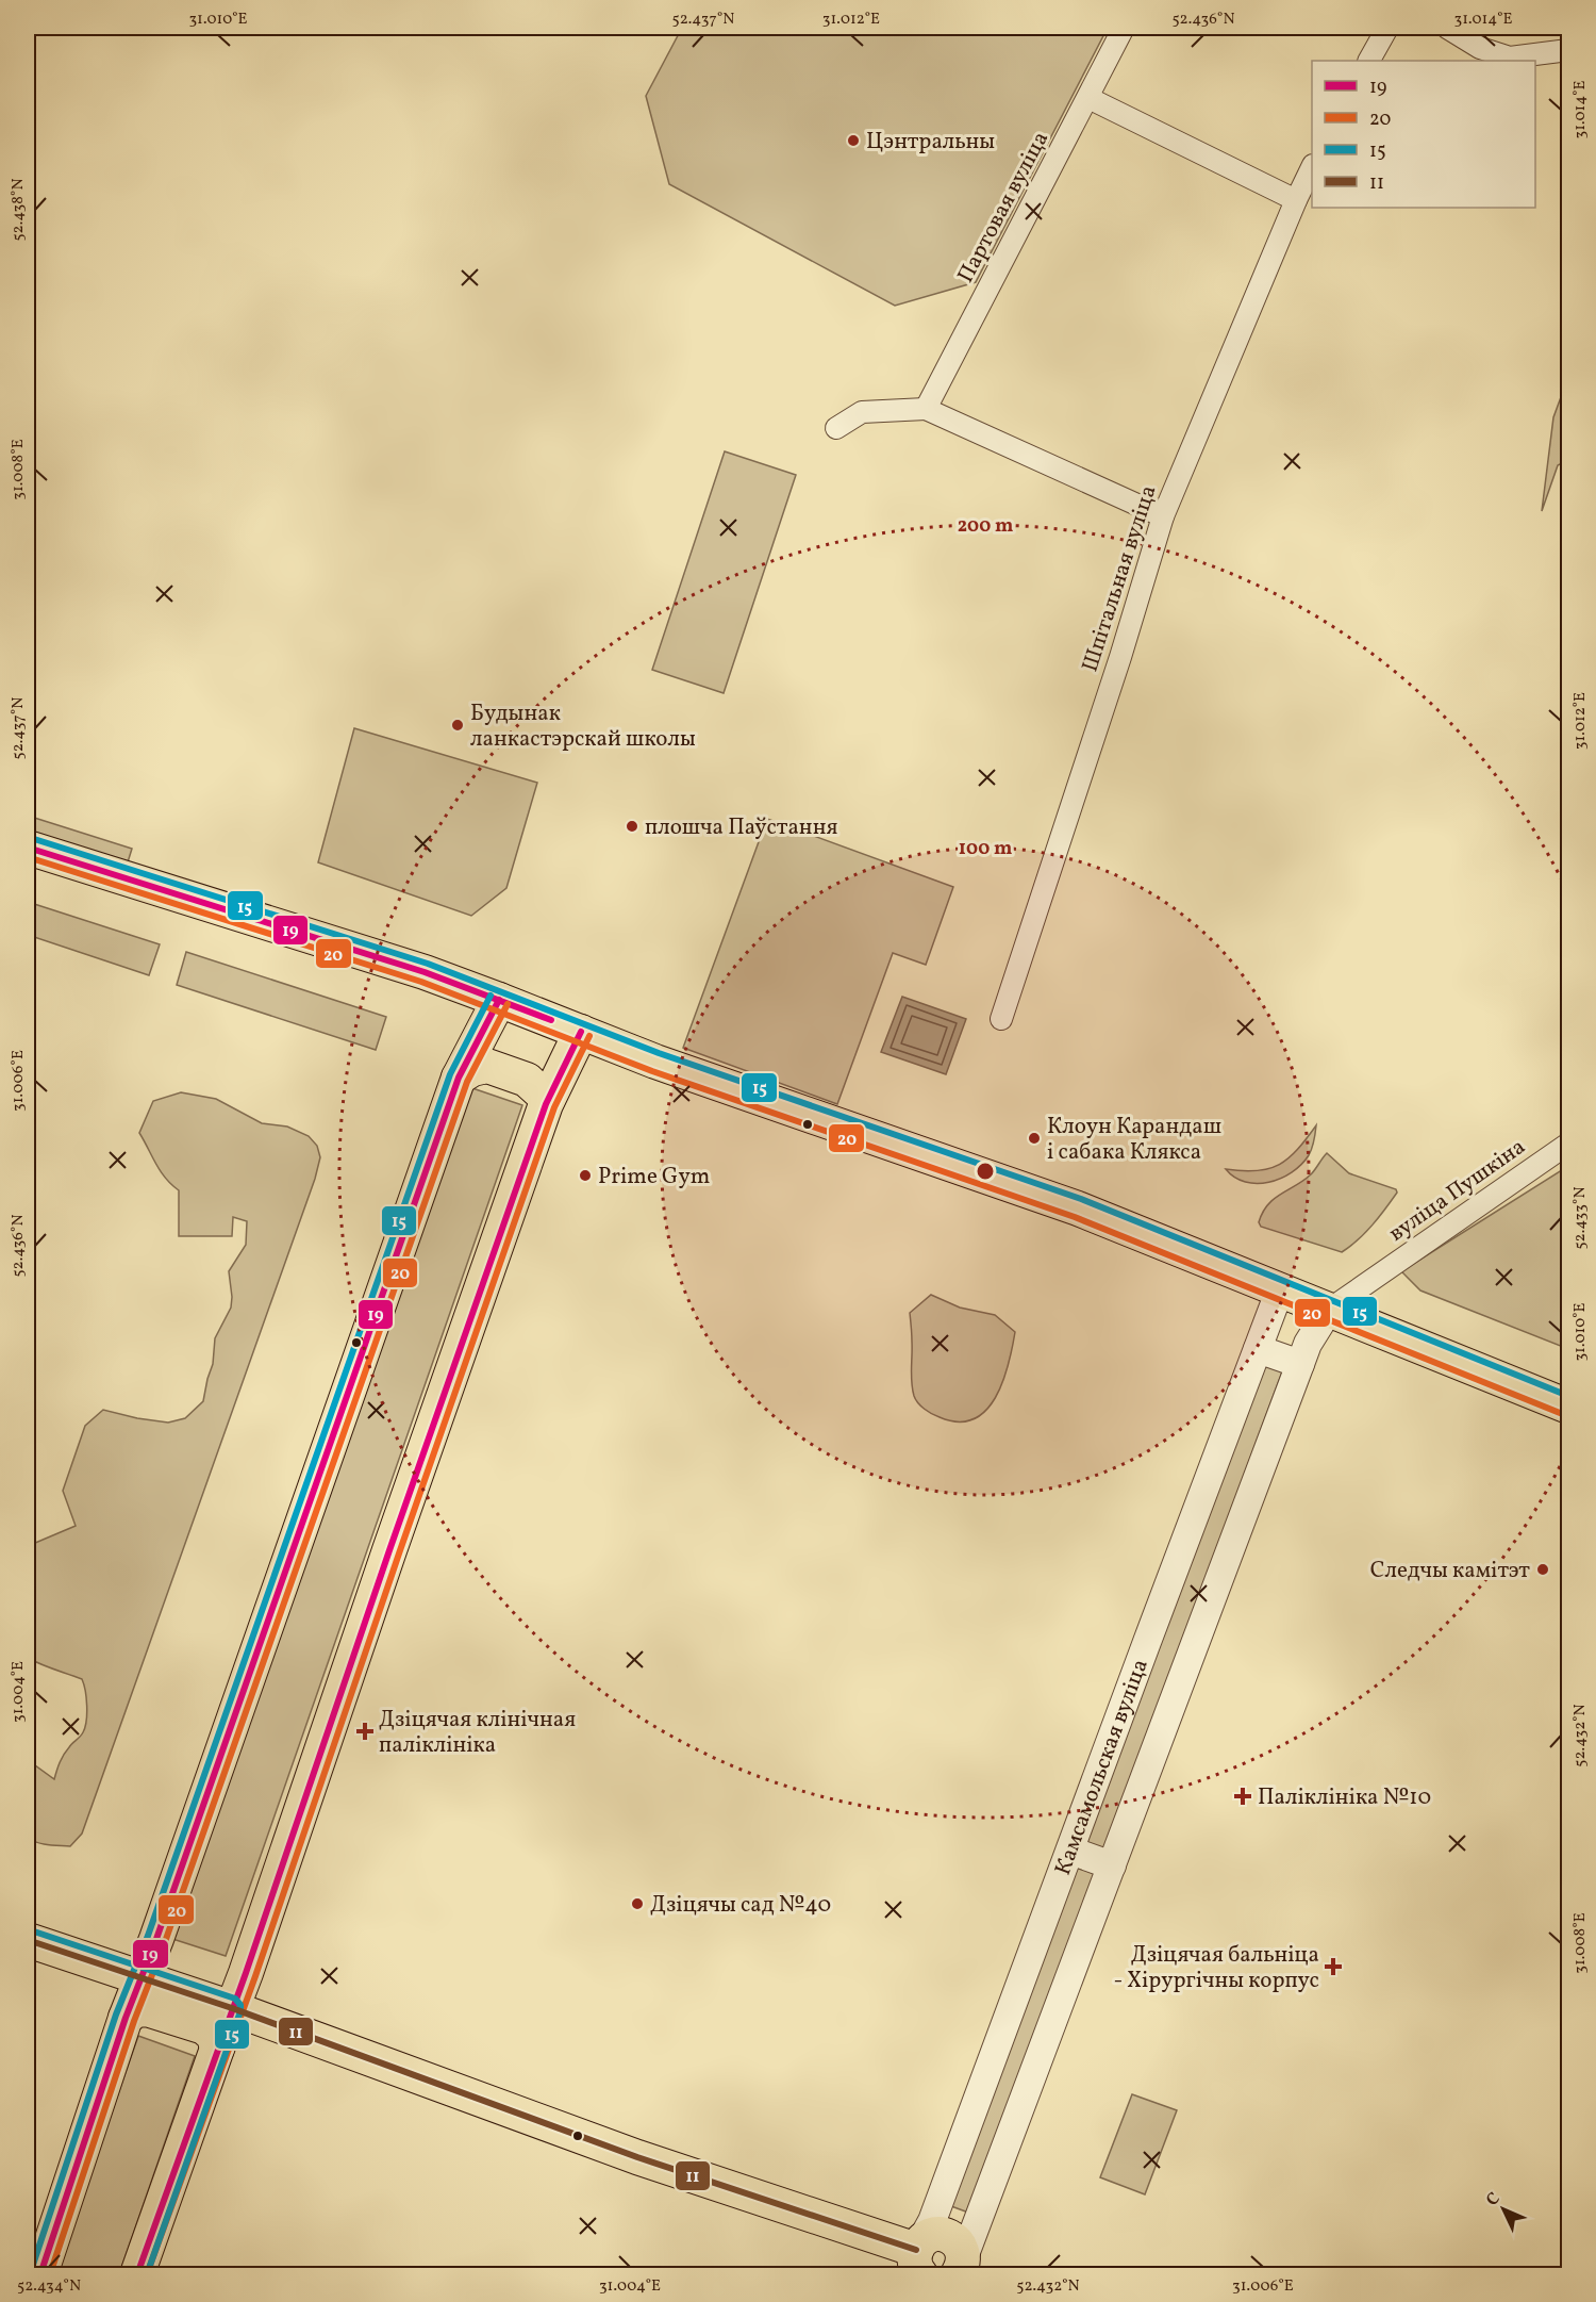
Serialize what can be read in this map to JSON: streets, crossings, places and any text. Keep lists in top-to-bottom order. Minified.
{"streets":{"street":["Партовая вуліца","Шпітальная вуліца","вуліца Пушкіна","Камсамольская вуліца"]},"crossings":[["вуліца Пушкіна","Камсамольская вуліца"]],"places":{"other":["Цэнтральны","Будынак ланкастэрскай школы","плошча Паўстання","Клоун Карандаш і сабака Клякса","Prime Gym","Следчы камітэт","Дзіцячы сад №40"],"health":["Дзіцячая клінічная паліклініка","Паліклініка №10","Дзіцячая бальніца - Хірургічны корпус"]},"lines":["transit line 15","transit line 19","transit line 20","transit line 11"],"legend":["19","20","15","11"],"north":"top left","coordinates":["31.010°E","52.437°N","31.012°E","52.436°N","31.014°E","52.438°N","31.008°E","31.006°E","52.433°N","31.004°E","52.432°N","52.434°N"],"rings":["200 m","100 m"]}
